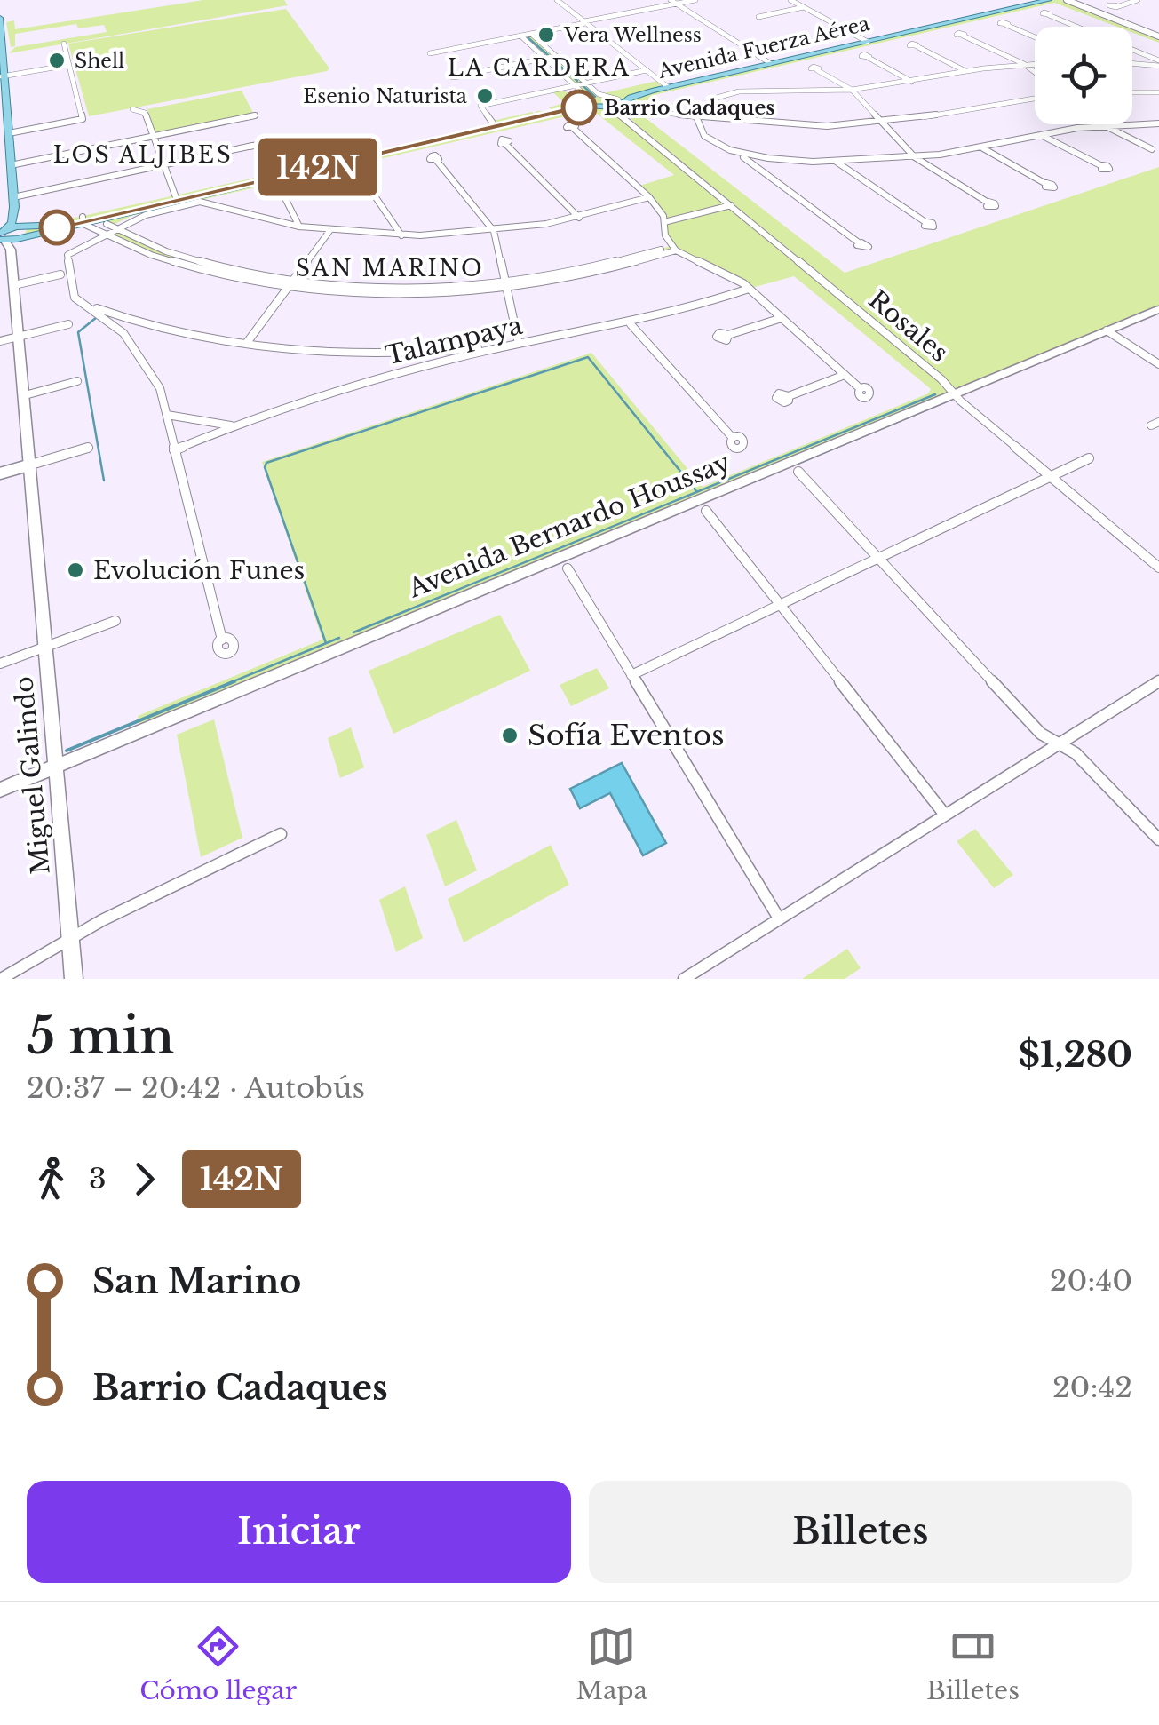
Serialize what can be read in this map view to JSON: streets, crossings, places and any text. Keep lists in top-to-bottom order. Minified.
{"streets":{"main road":["Avenida Fuerza Aérea","Avenida Bernardo Houssay","Miguel Galindo"],"street":["Rosales","Talampaya"]},"crossings":[["Avenida Fuerza Aérea","Rosales"],["Avenida Fuerza Aérea","Miguel Galindo"],["Rosales","Avenida Bernardo Houssay"],["Avenida Bernardo Houssay","Miguel Galindo"]],"districts":["LA CARDERA","LOS ALJIBES","SAN MARINO"],"places":["Vera Wellness","Shell","Esenio Naturista","Barrio Cadaques","Evolución Funes","Sofía Eventos"],"lines":["bus line 142N"],"page":{"on_map":"142N","heading":["5 min","20:37 – 20:42 · Autobús","$1,280"],"legs":["3","142N"],"list":[{"name":"San Marino","value":"20:40"},{"name":"Barrio Cadaques","value":"20:42"}],"buttons":["Iniciar","Billetes"],"tabs":["Cómo llegar","Mapa","Billetes"]}}
